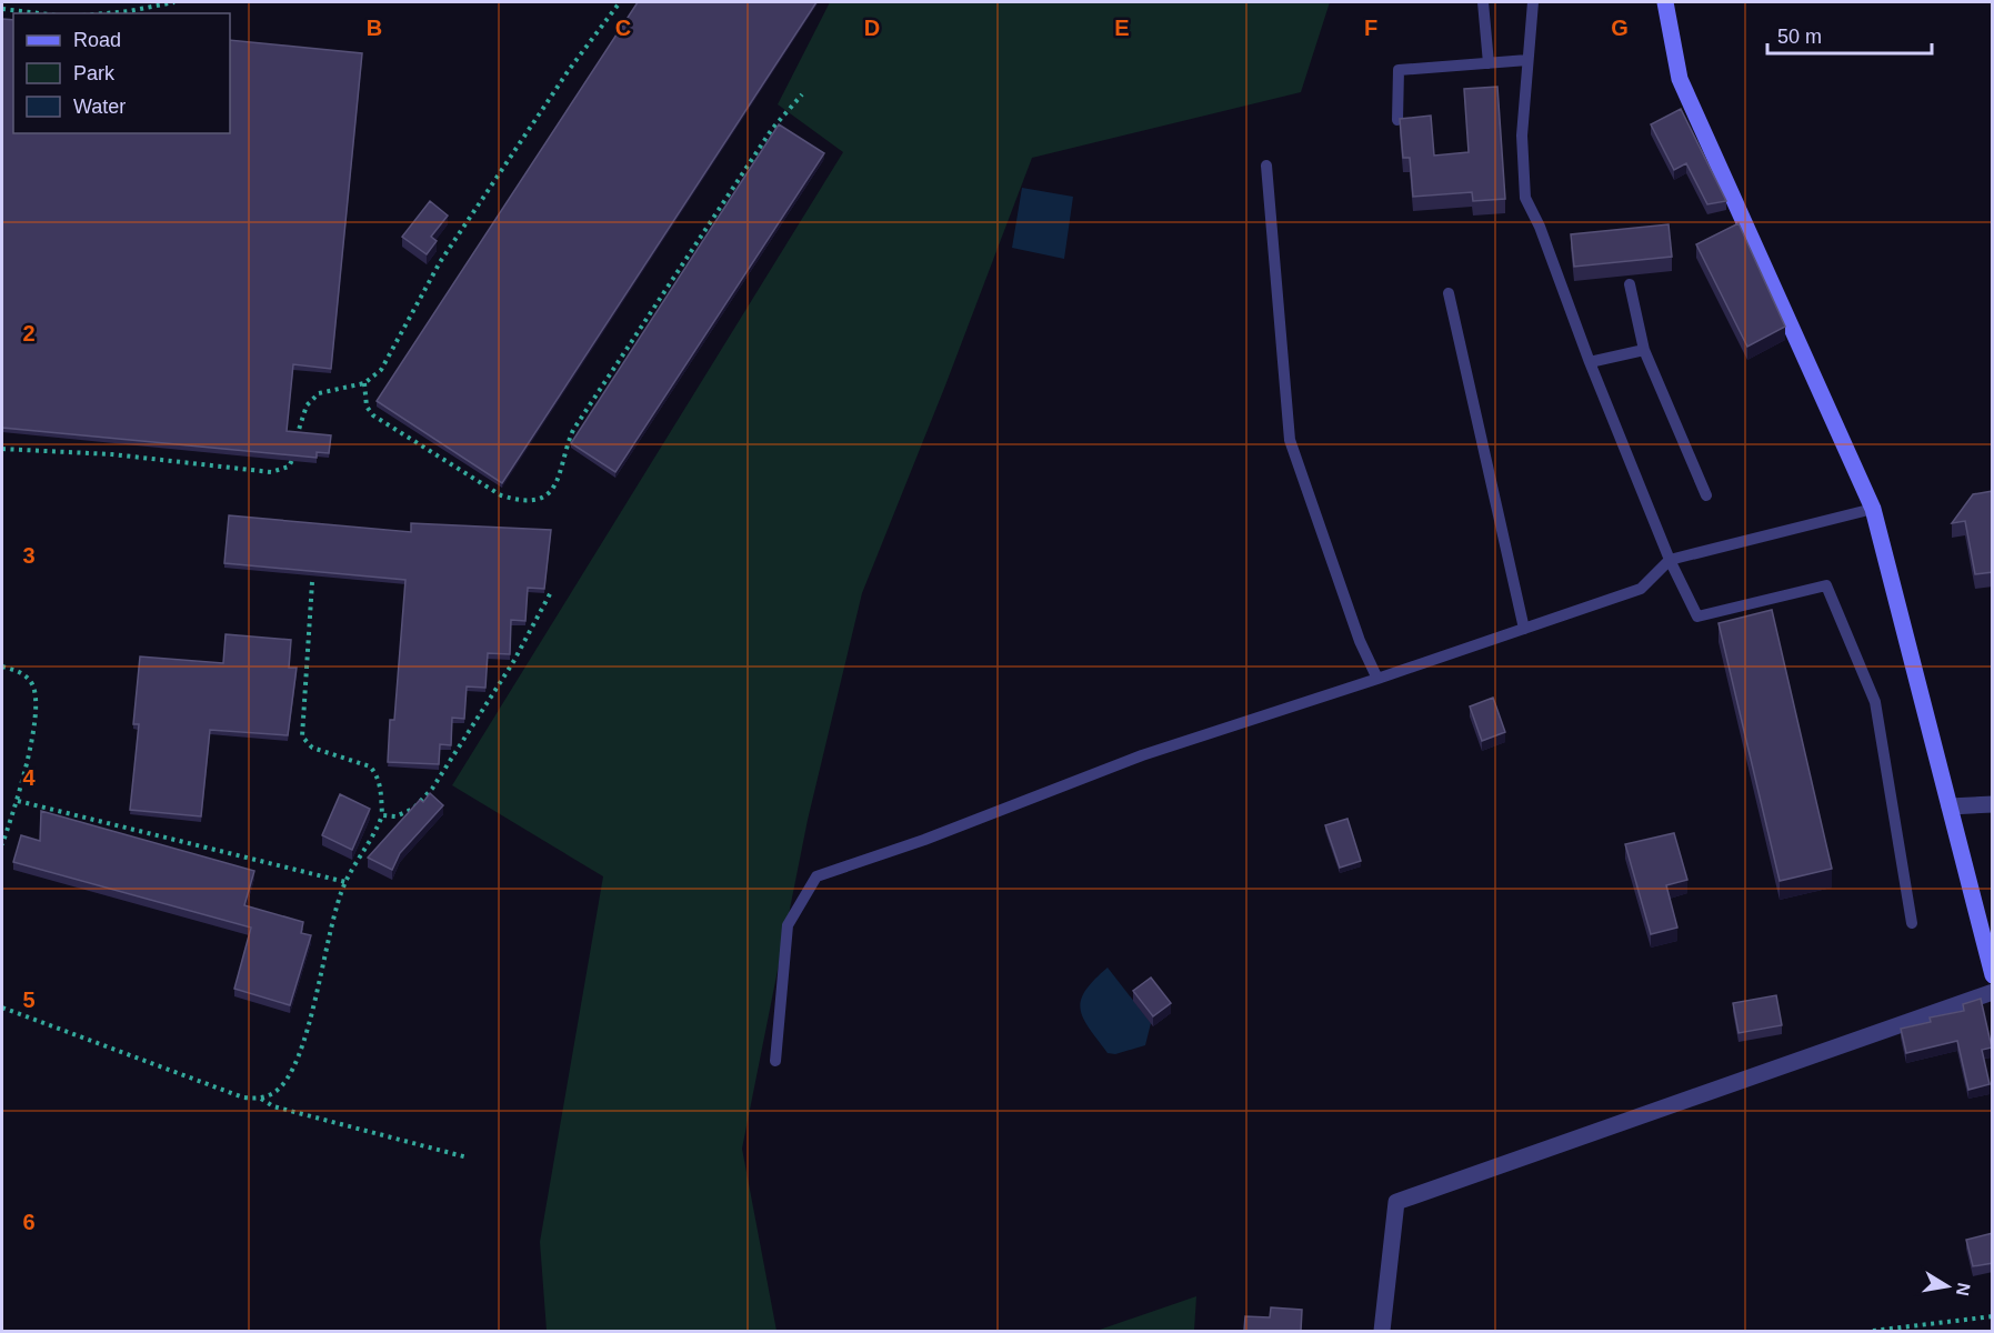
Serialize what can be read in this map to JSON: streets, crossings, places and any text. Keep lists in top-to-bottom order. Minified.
{"legend":["Road","Park","Water"],"scale_bar":"50 m","north":"right","grid":{"columns":["B","C","D","E","F","G"],"rows":["2","3","4","5","6"]}}
